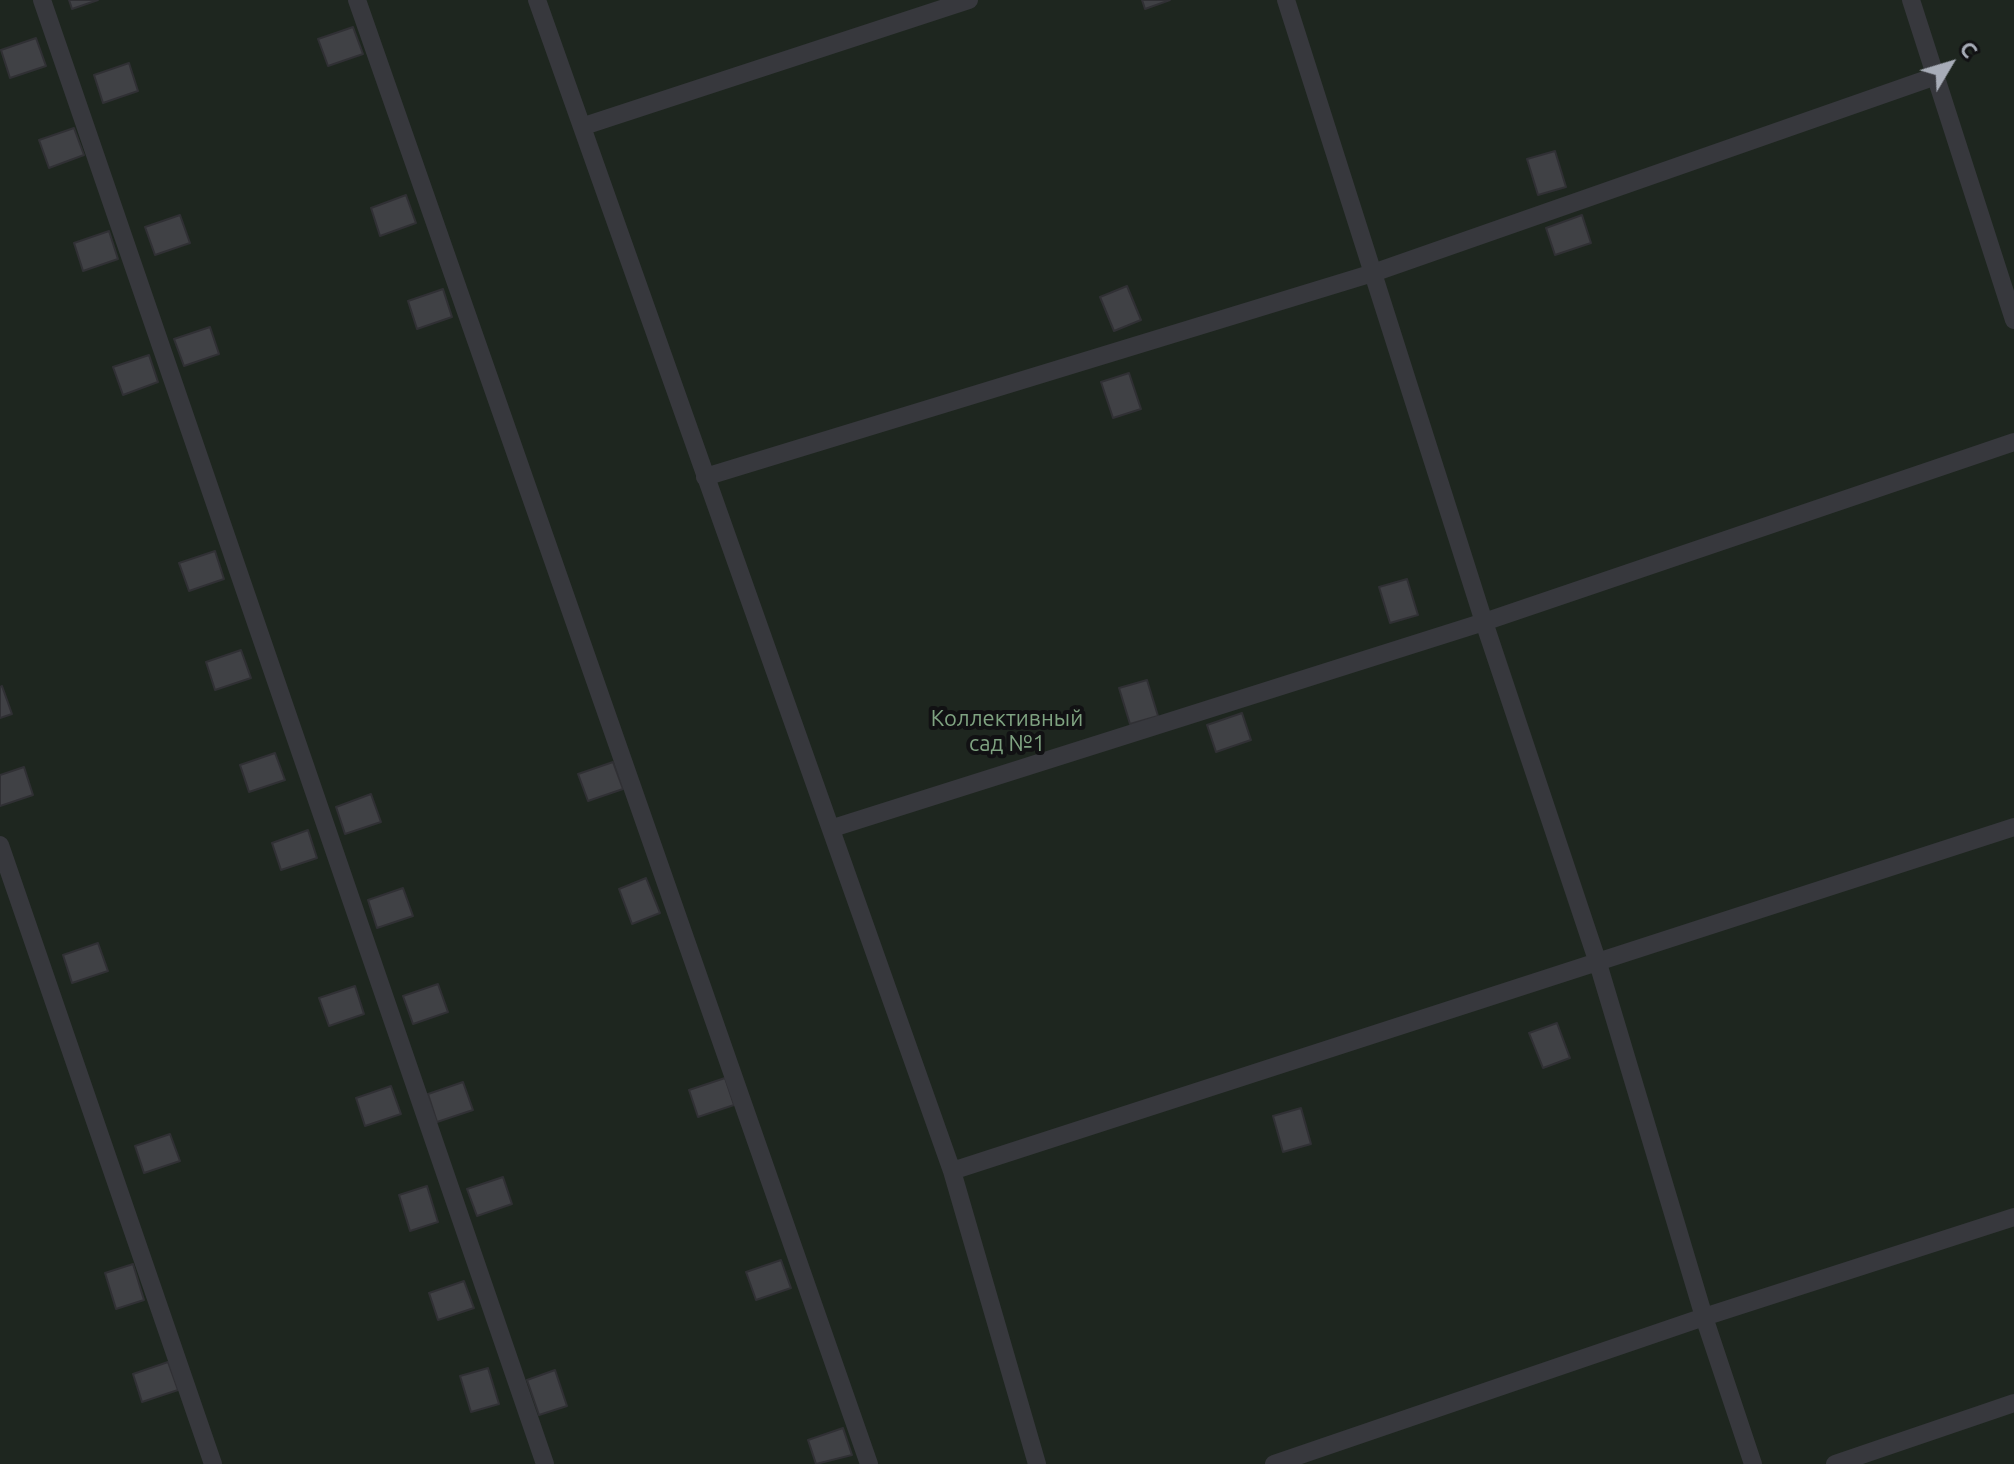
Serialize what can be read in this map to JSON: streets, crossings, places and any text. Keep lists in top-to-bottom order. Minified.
{"parks":["Коллективный сад №1"],"north":"top right"}
